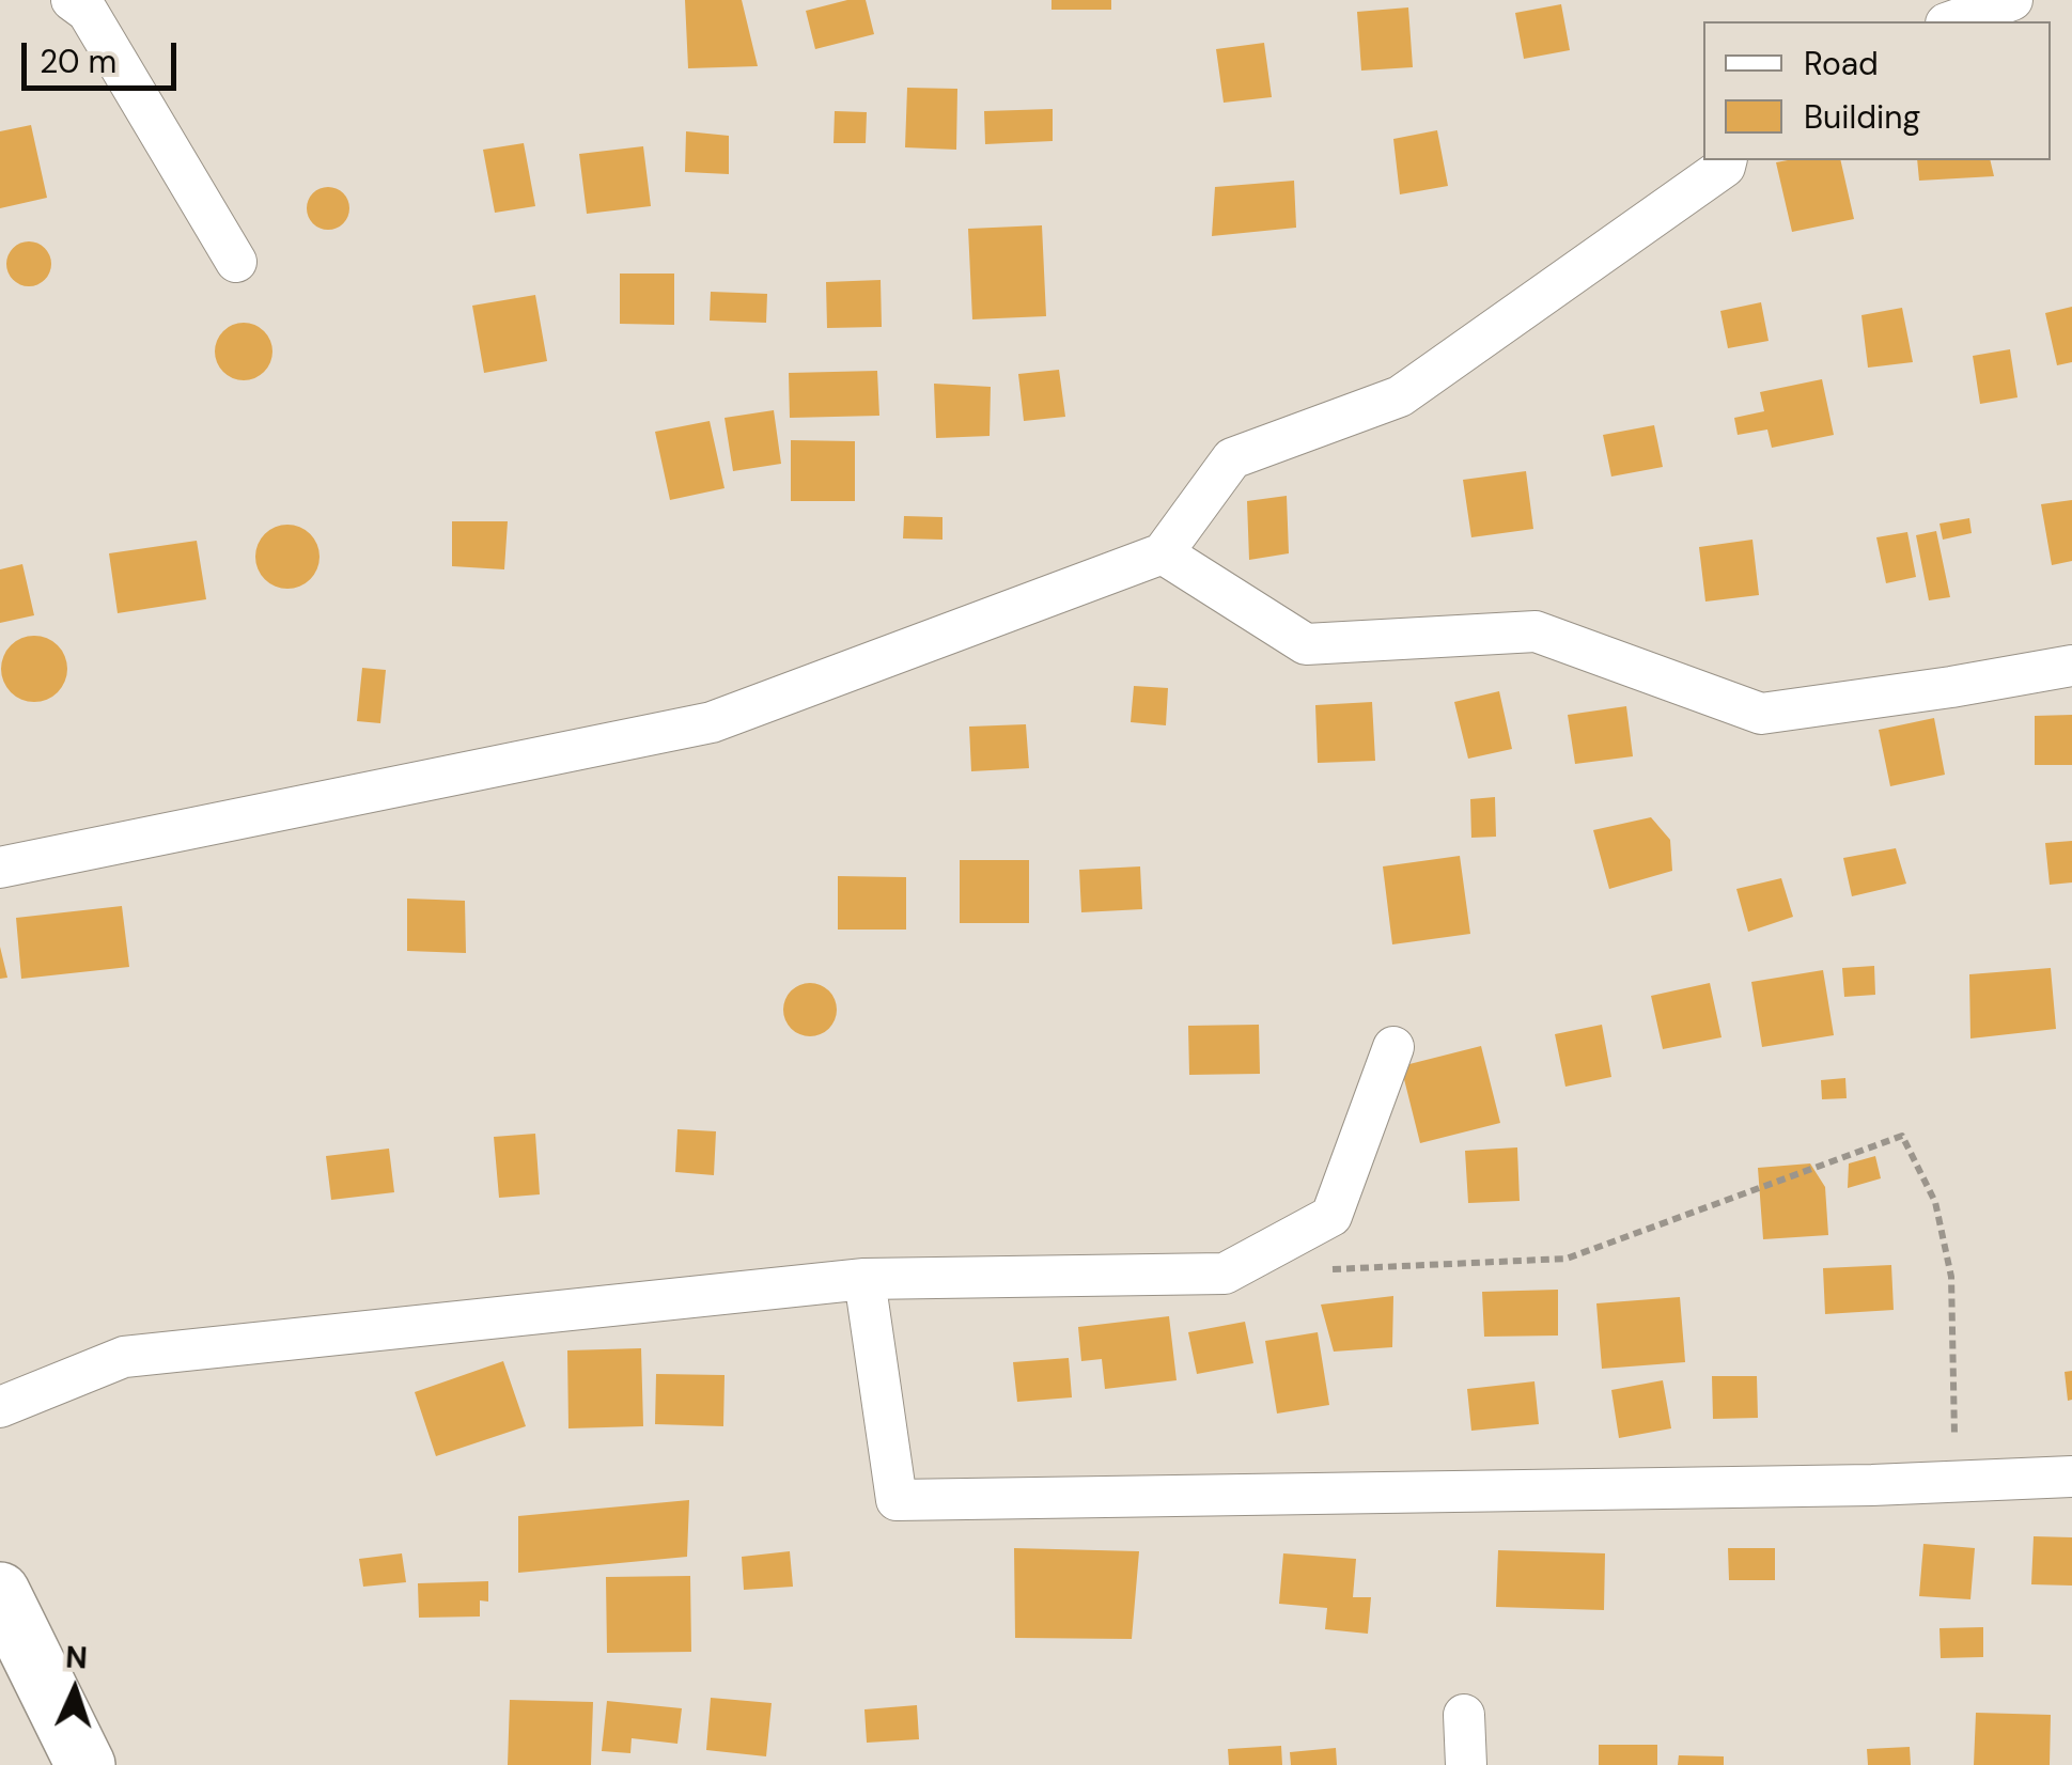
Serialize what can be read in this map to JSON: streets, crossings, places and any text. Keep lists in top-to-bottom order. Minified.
{"legend":["Road","Building"],"scale_bar":"20 m","north":"top"}
